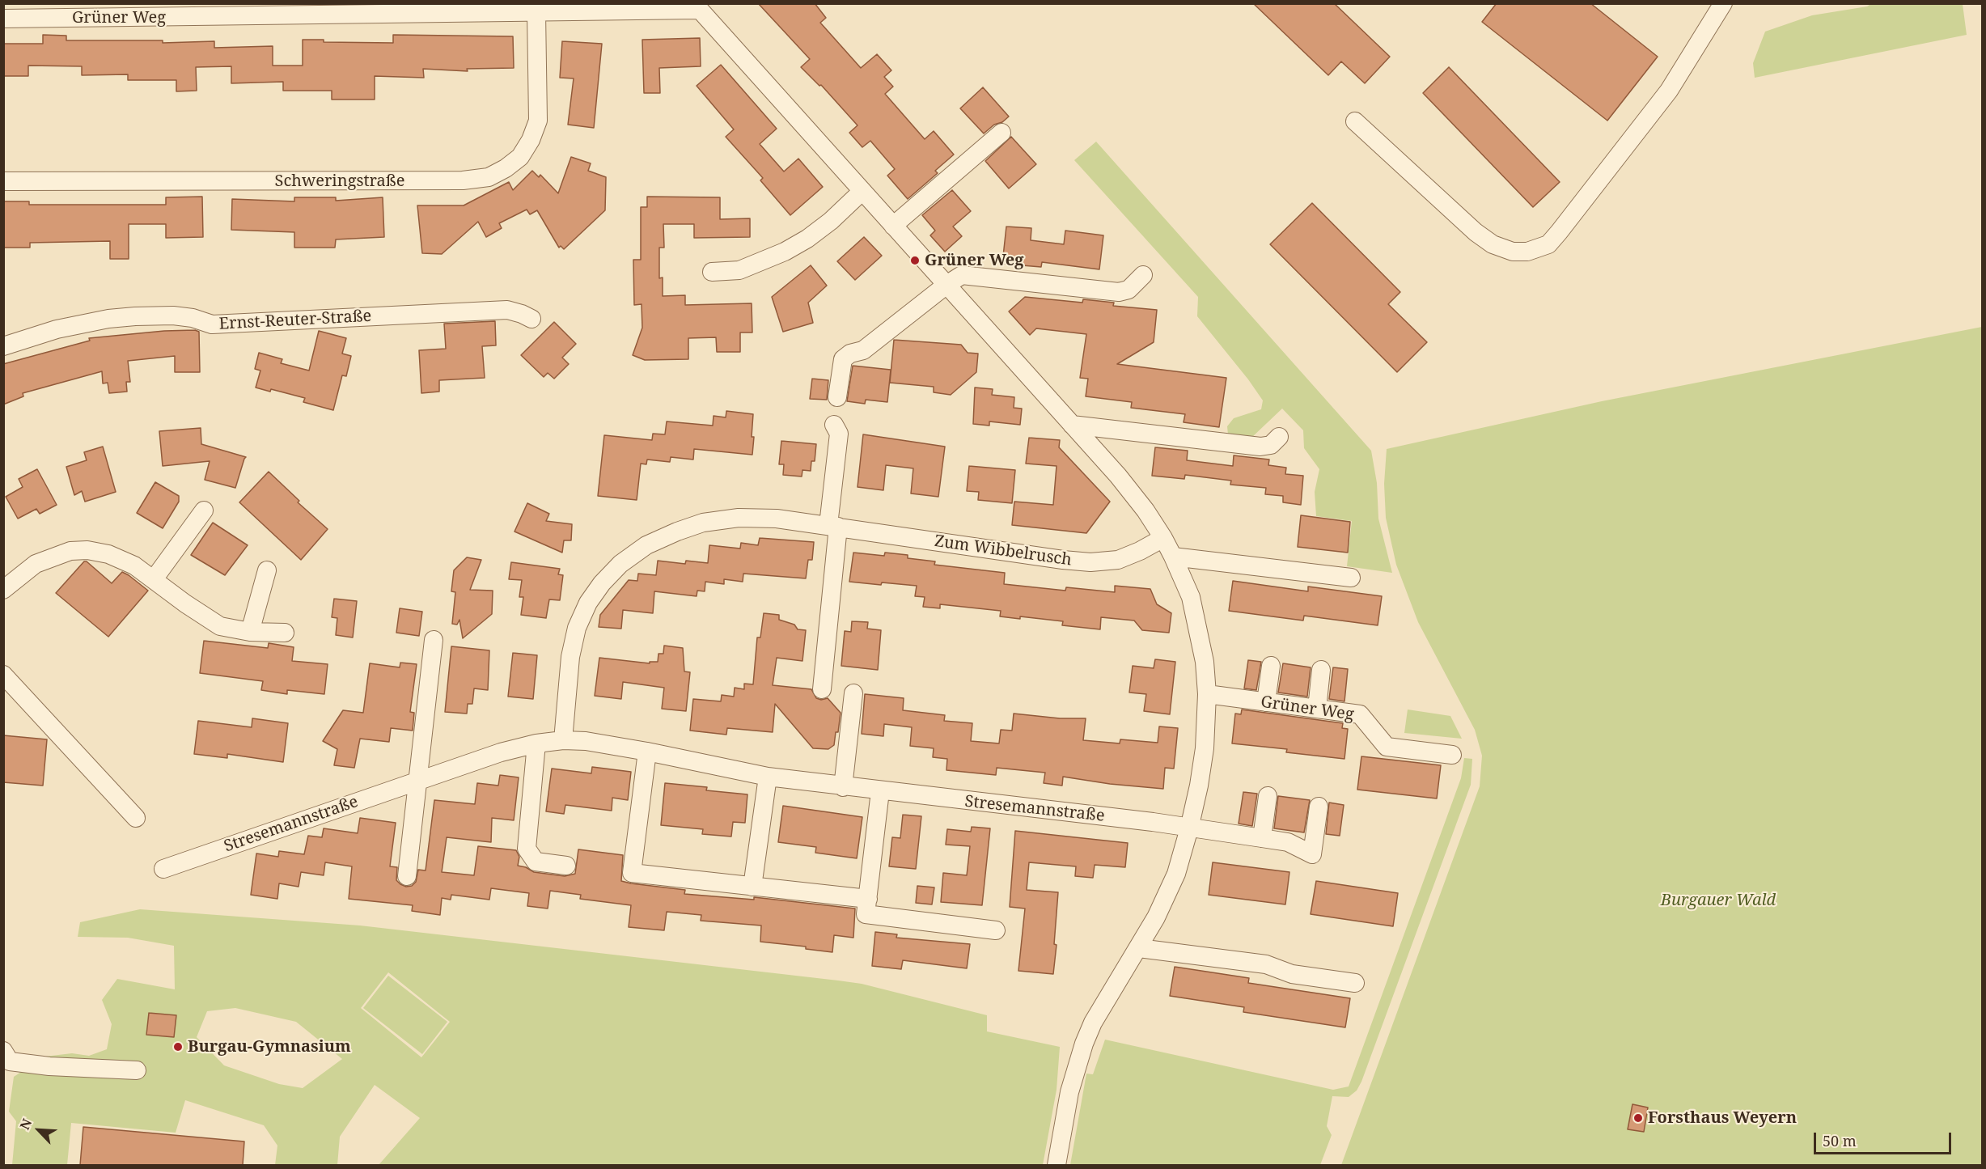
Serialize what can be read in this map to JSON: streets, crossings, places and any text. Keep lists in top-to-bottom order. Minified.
{"streets":{"street":["Grüner Weg","Schweringstraße","Ernst-Reuter-Straße","Zum Wibbelrusch","Stresemannstraße"]},"crossings":[["Grüner Weg","Schweringstraße"],["Grüner Weg","Zum Wibbelrusch"],["Grüner Weg","Stresemannstraße"],["Zum Wibbelrusch","Stresemannstraße"]],"parks":["Burgauer Wald"],"places":["Grüner Weg","Burgau-Gymnasium","Forsthaus Weyern"],"scale_bar":"50 m","north":"top left"}
